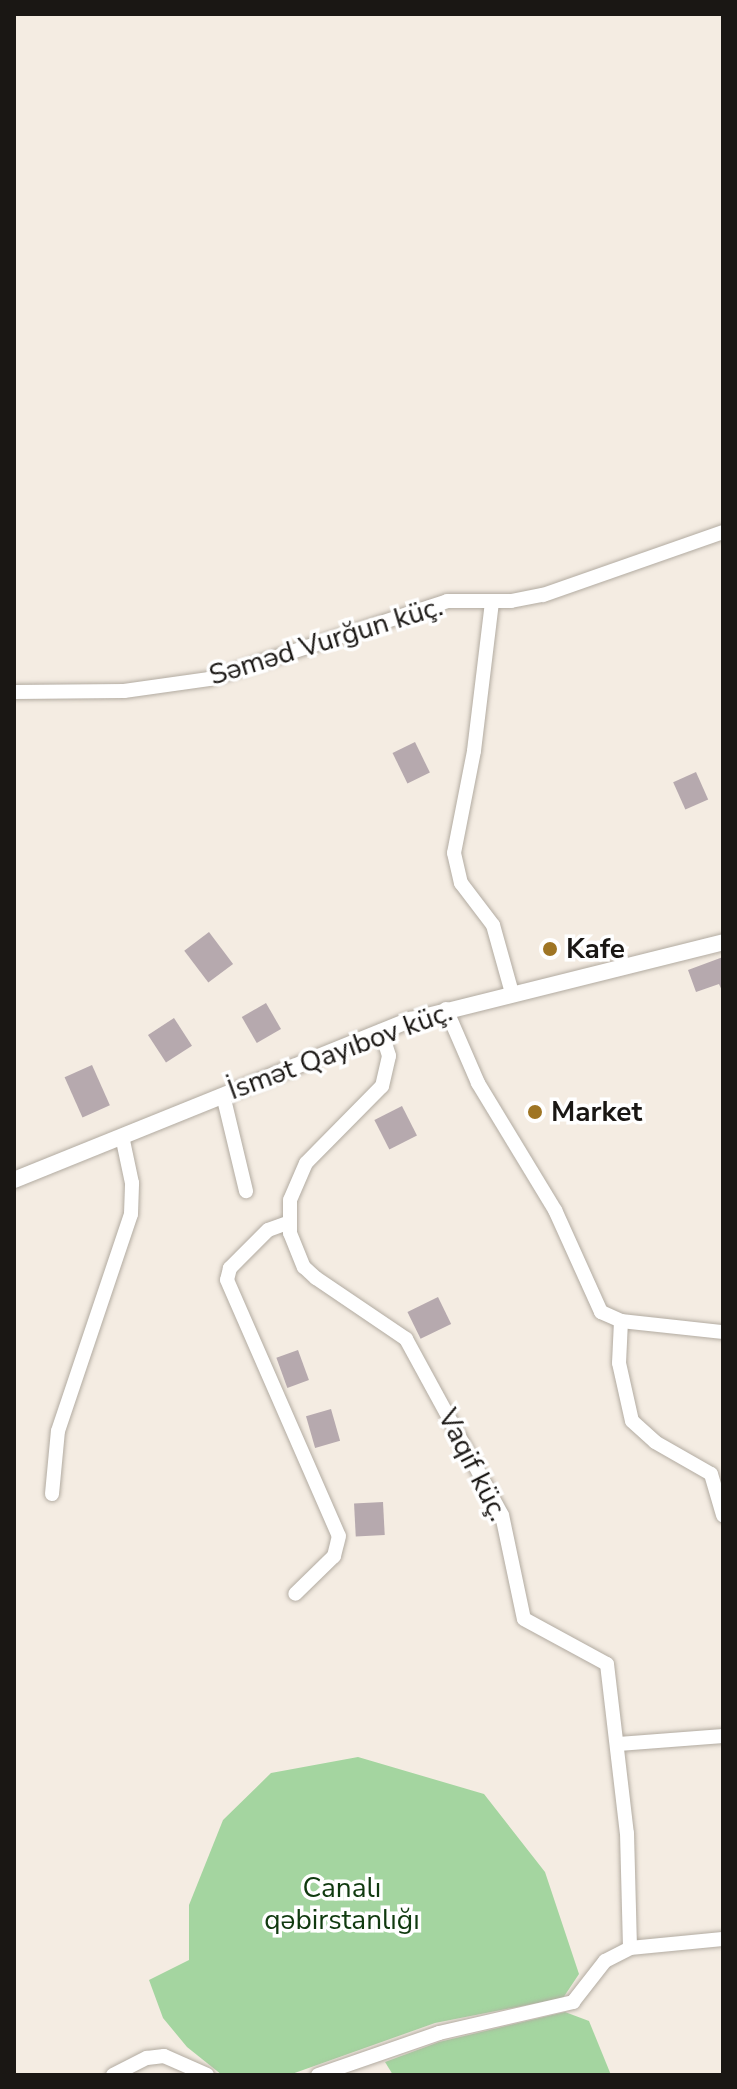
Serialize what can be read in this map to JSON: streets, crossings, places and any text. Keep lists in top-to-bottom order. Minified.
{"streets":{"street":["Səməd Vurğun küç.","İsmət Qayıbov küç.","Vaqif küç."]},"crossings":[["İsmət Qayıbov küç.","Vaqif küç."]],"parks":["Canalı qəbirstanlığı"],"places":["Kafe","Market"]}
